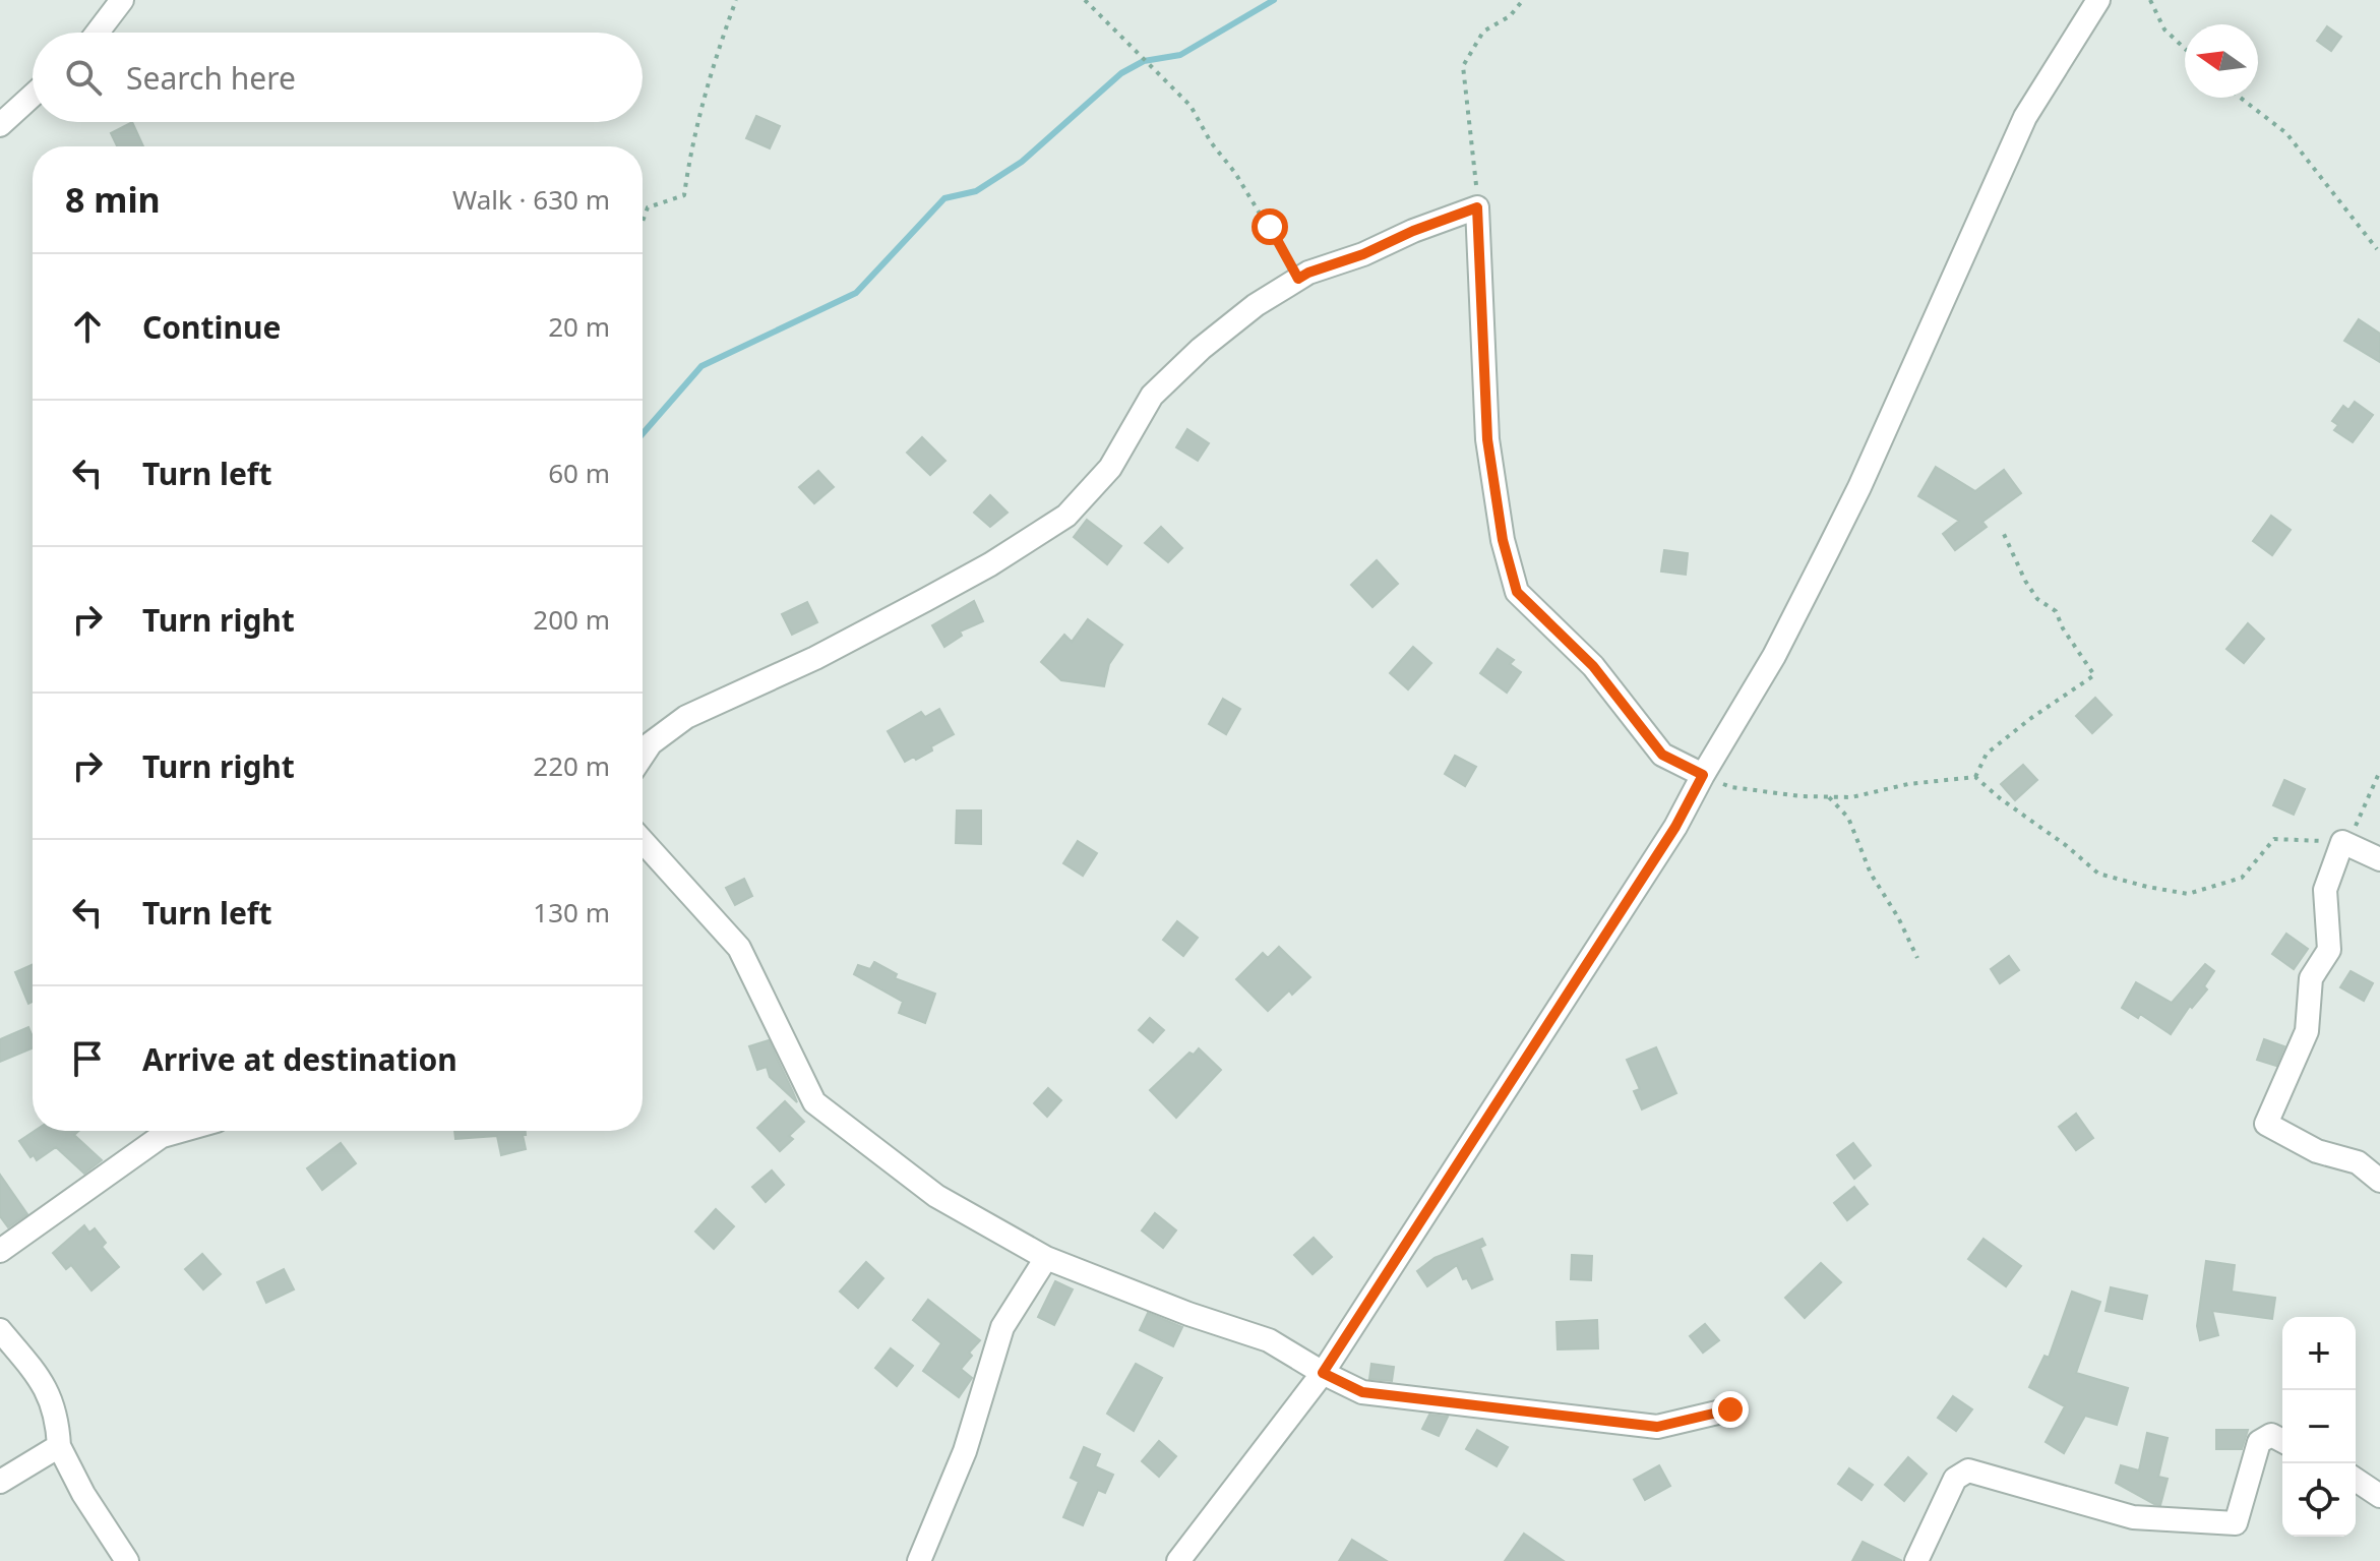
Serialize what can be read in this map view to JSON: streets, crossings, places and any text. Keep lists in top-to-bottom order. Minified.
{"north":"left","page":{"search":"Search here","heading":["8 min","Walk · 630 m"],"list":[["Continue","20 m"],["Turn left","60 m"],["Turn right","200 m"],["Turn right","220 m"],["Turn left","130 m"],"Arrive at destination"],"map_buttons":["+","−"]}}
